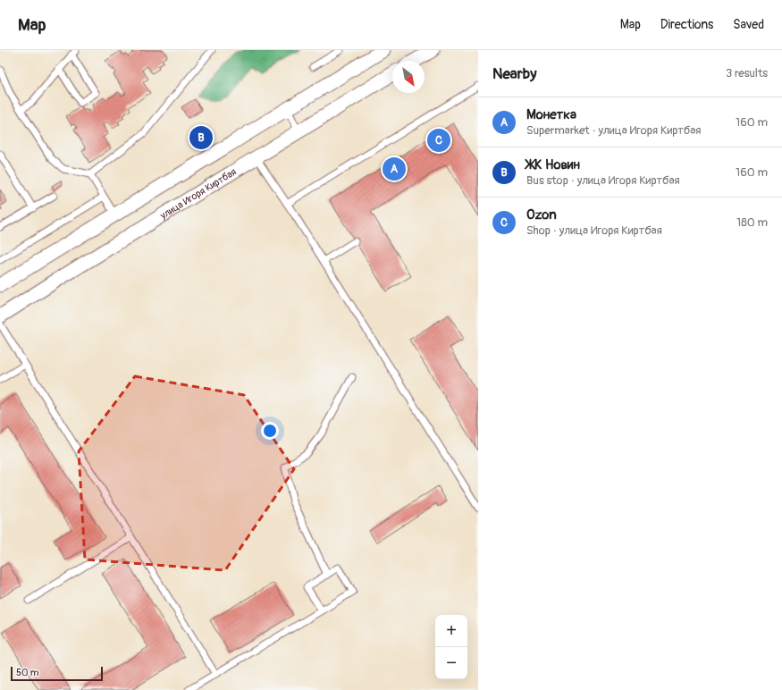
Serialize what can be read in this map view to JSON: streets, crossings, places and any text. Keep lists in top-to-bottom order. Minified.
{"streets":{"street":["улица Игоря Киртбая"]},"scale_bar":"50 m","north":"bottom right","page":{"header":"Map","nav":["Map","Directions","Saved"],"heading":["Nearby","3 results"],"list":[{"mark":"A","name":"Монетка","note":"Supermarket · улица Игоря Киртбая","value":"160 m"},{"mark":"B","name":"ЖК Новин","note":"Bus stop · улица Игоря Киртбая","value":"160 m"},{"mark":"C","name":"Ozon","note":"Shop · улица Игоря Киртбая","value":"180 m"}],"pins":["B","C","A"],"map_buttons":["+","−"],"scale":"50 m"}}
